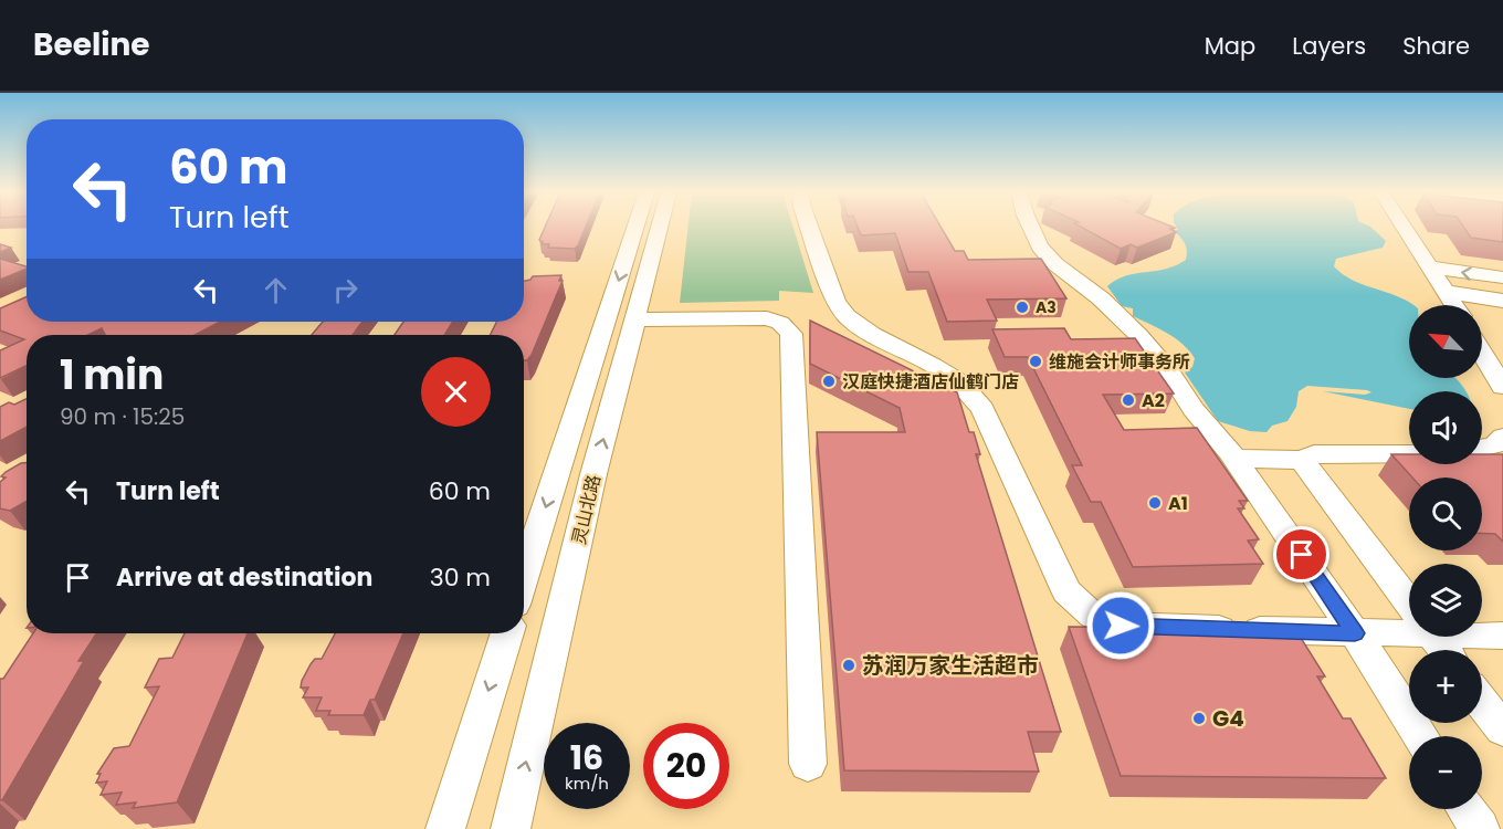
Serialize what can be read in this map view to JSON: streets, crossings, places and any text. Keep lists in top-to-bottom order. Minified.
{"streets":{"street":["灵山北路"]},"places":["A3","维施会计师事务所","汉庭快捷酒店仙鹤门店","A2","A1","苏润万家生活超市","G4"],"north":"top left","page":{"header":"Beeline","nav":["Map","Layers","Share"],"turn":["60 m","Turn left"],"map_buttons":["+","−"],"heading":["1 min","90 m · 15:25"],"list":[{"name":"Turn left","value":"60 m"},{"name":"Arrive at destination","value":"30 m"}],"speed":"16 km/h","limit":"20"}}
